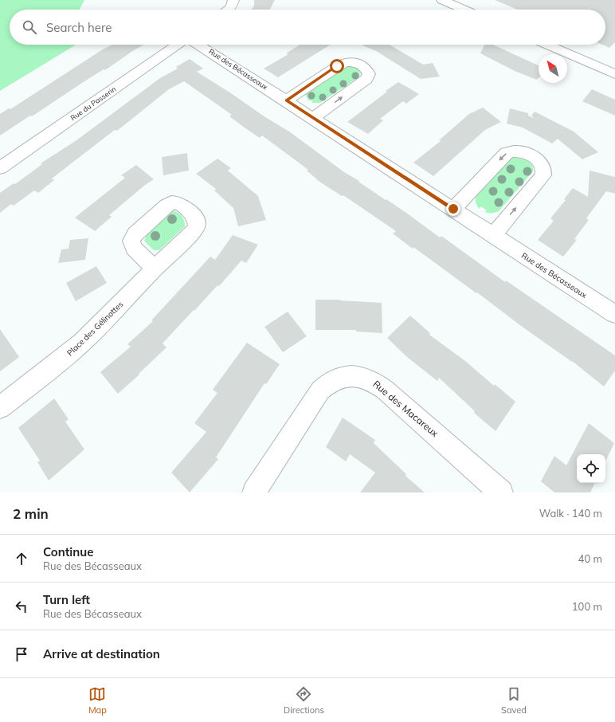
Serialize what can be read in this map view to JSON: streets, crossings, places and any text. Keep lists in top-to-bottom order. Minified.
{"streets":{"street":["Rue des Bécasseaux","Rue du Passerin","Place des Gélinottes","Rue des Macareux"]},"north":"top left","page":{"search":"Search here","heading":["2 min","Walk · 140 m"],"list":[["Continue","Rue des Bécasseaux","40 m"],["Turn left","Rue des Bécasseaux","100 m"],"Arrive at destination"],"nav":["Map","Directions","Saved"]}}
